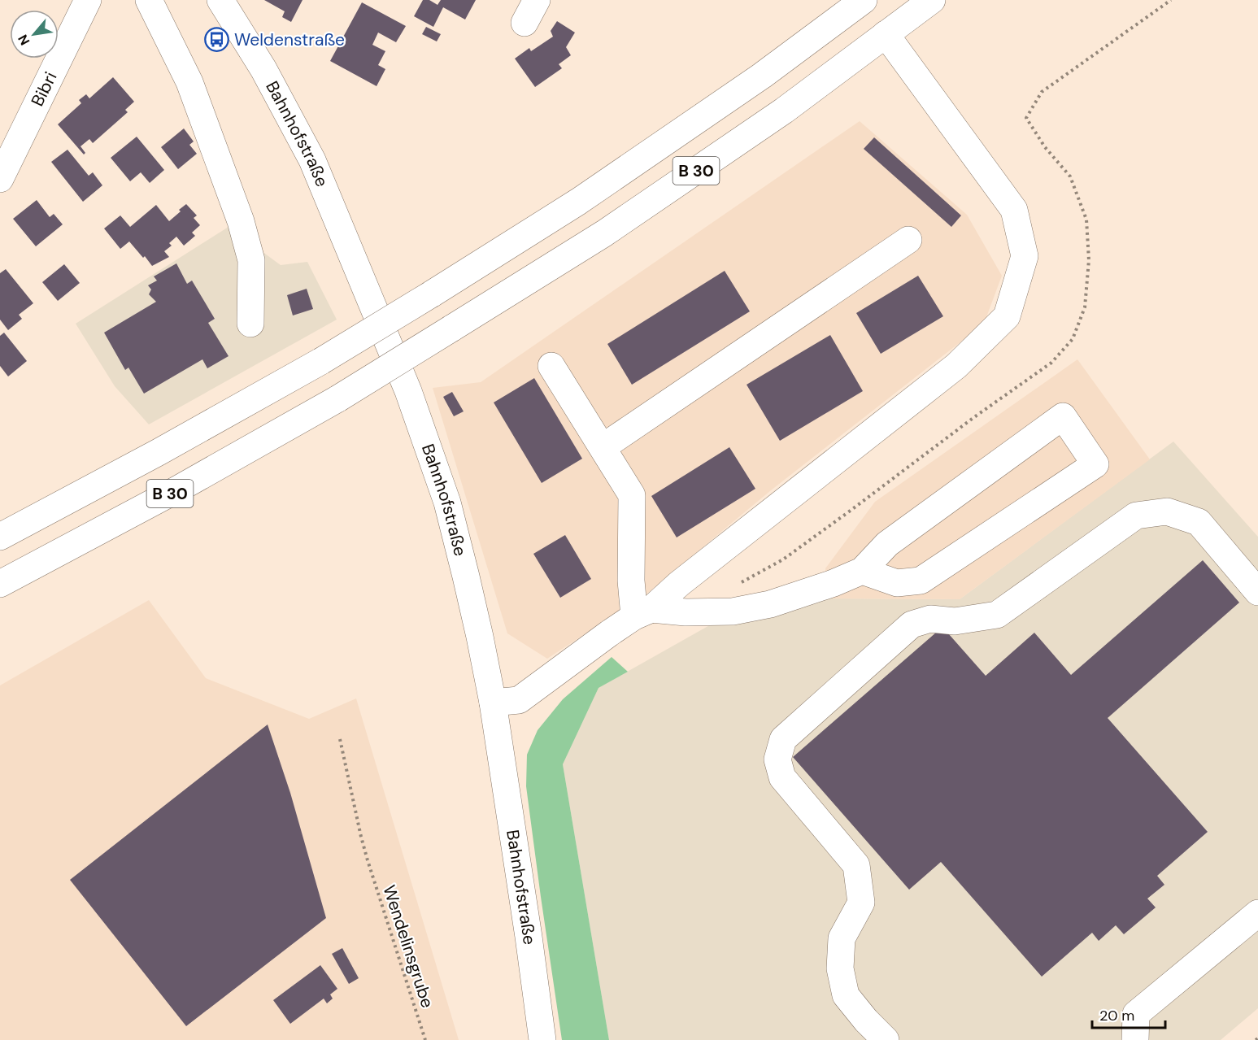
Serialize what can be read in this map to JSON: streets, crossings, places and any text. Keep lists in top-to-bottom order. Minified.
{"streets":{"main road":["Bibri","Bahnhofstraße","B 30"],"path":["Wendelinsgrube"]},"places":{"bus stop":["Weldenstraße"]},"scale_bar":"20 m","north":"bottom left"}
